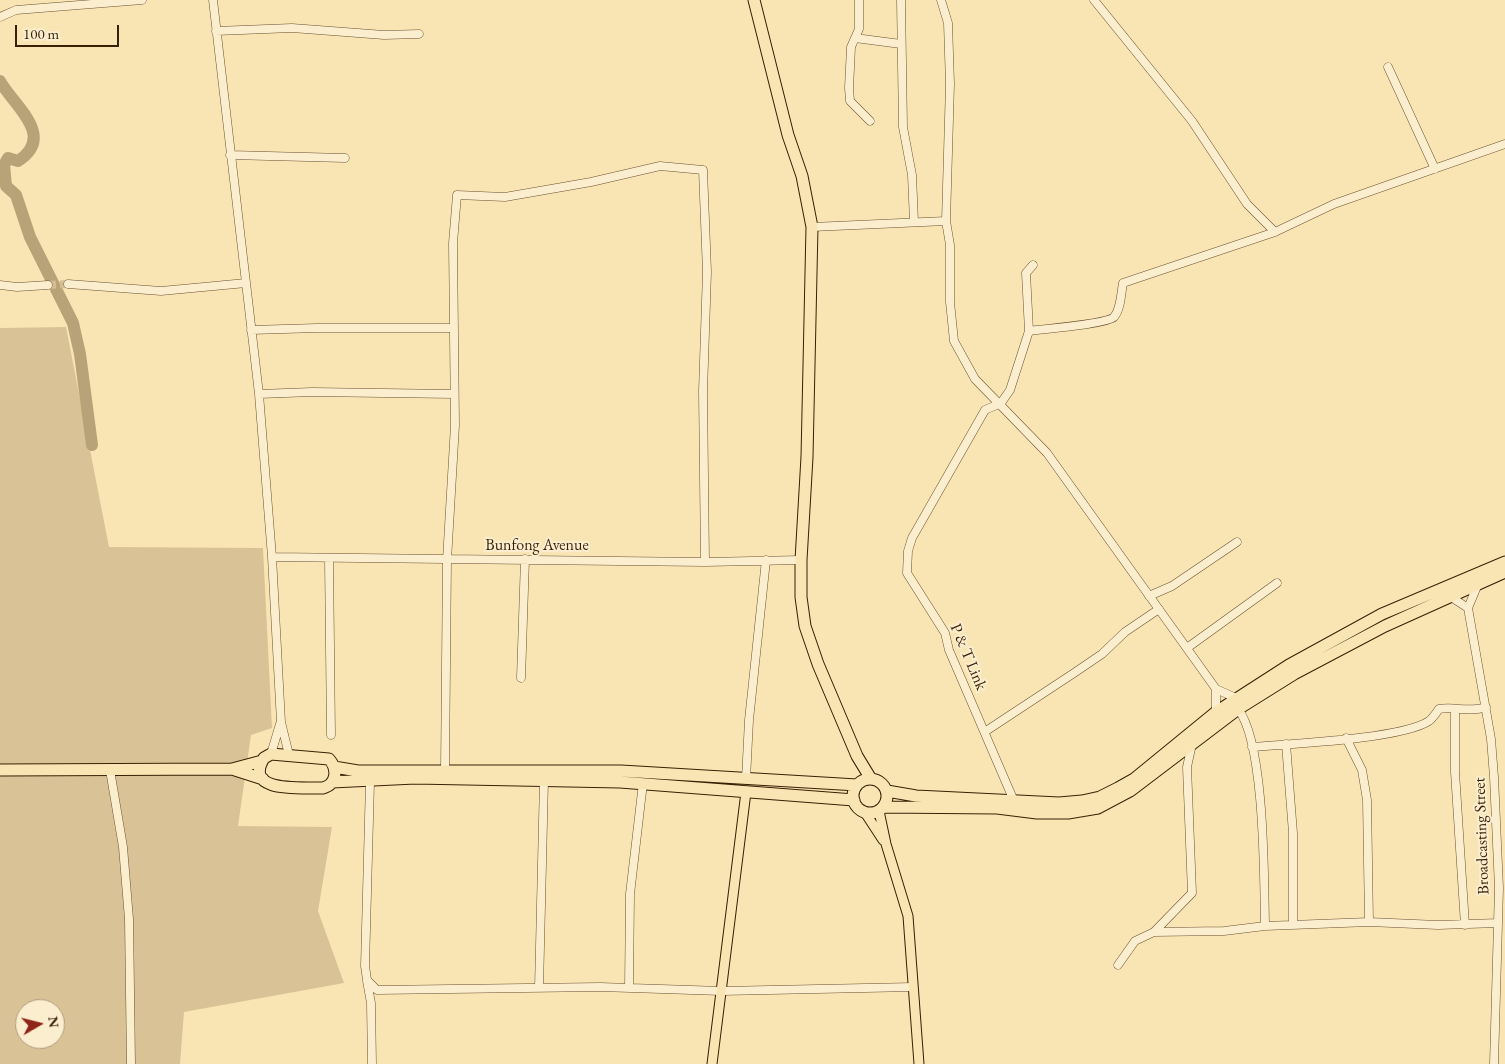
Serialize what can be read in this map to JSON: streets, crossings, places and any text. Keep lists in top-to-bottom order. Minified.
{"streets":{"street":["Bunfong Avenue","P & T Link","Broadcasting Street"]},"scale_bar":"100 m","north":"right"}
